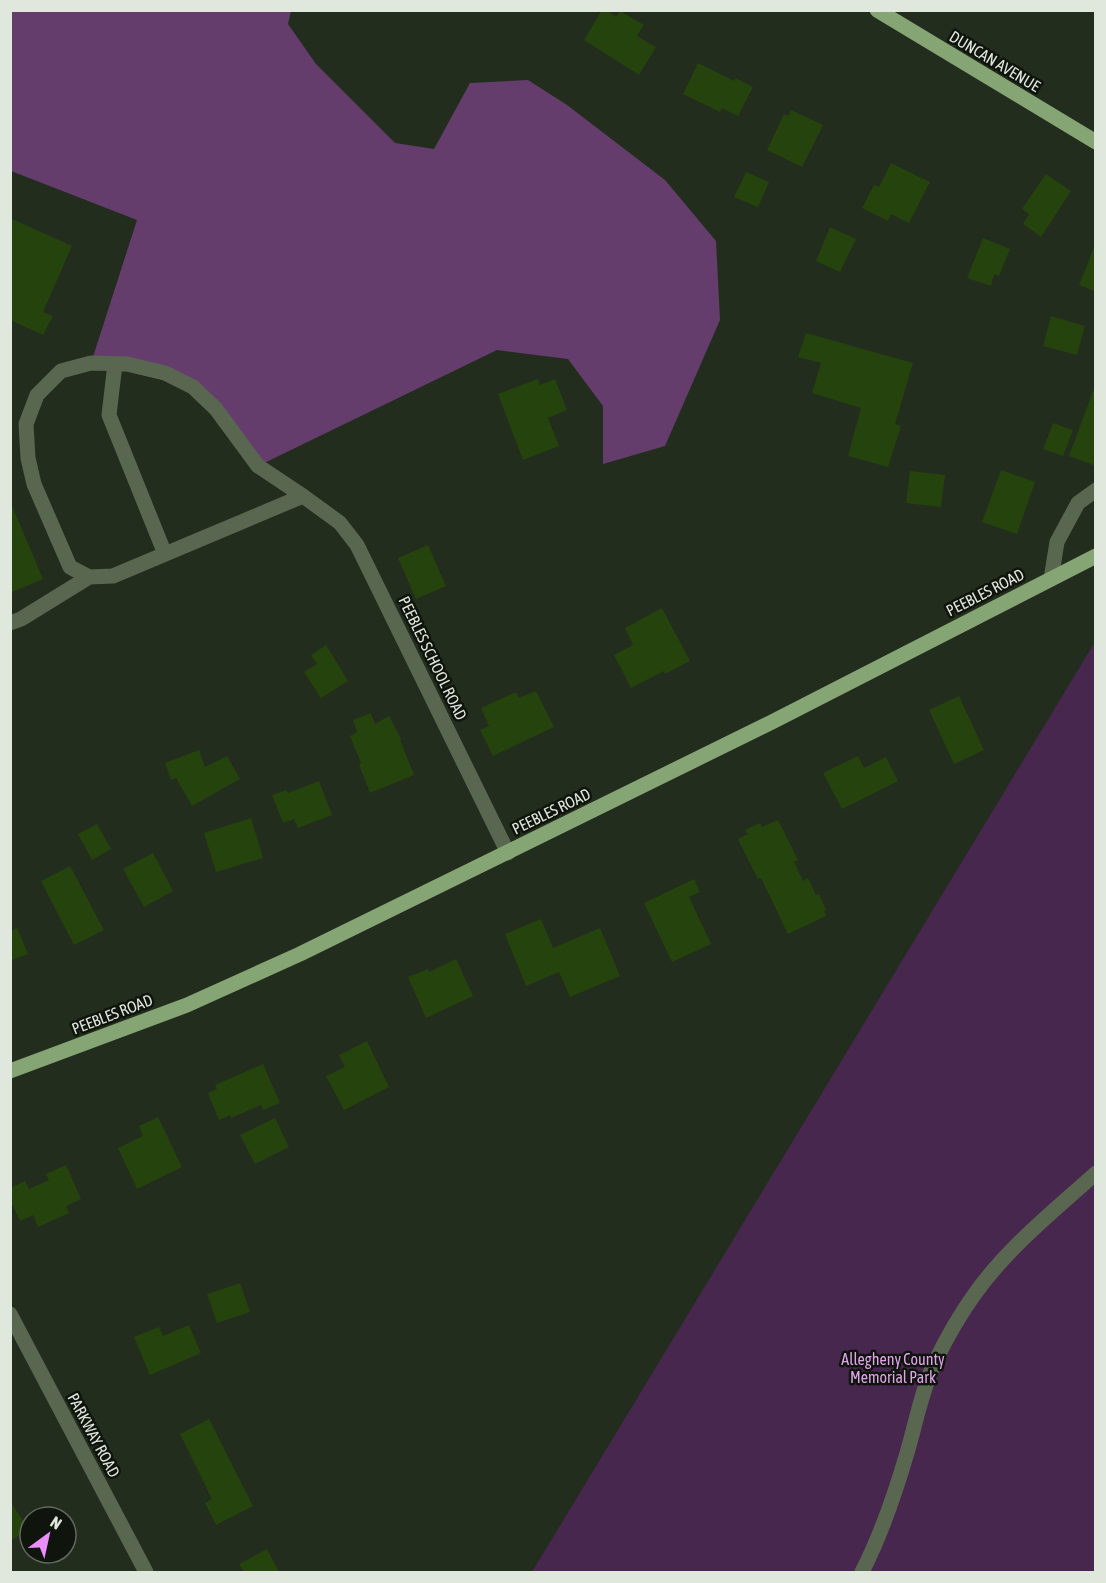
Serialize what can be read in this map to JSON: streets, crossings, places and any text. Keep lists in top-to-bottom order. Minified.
{"streets":{"main road":["DUNCAN AVENUE","PEEBLES ROAD"],"street":["PEEBLES SCHOOL ROAD","PARKWAY ROAD"]},"crossings":[["PEEBLES ROAD","PEEBLES SCHOOL ROAD"]],"parks":["Allegheny County Memorial Park"],"north":"top right"}
